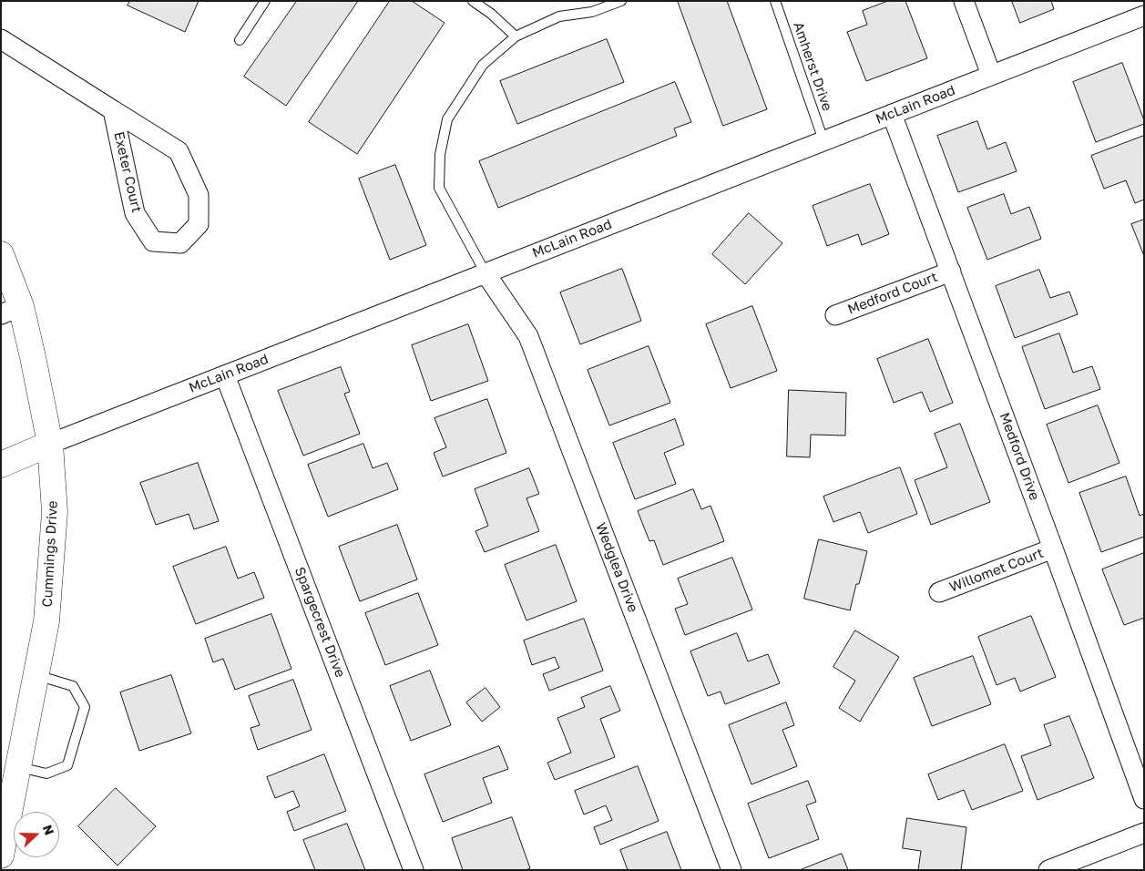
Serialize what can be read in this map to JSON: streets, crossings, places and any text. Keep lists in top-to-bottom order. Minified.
{"streets":{"street":["McLain Road","Exeter Court","Medford Court","Medford Drive","Cummings Drive","Wedglea Drive","Willomet Court","Spargecrest Drive"],"lane":["Amherst Drive"]},"crossings":[["Amherst Drive","McLain Road"],["McLain Road","Medford Drive"],["McLain Road","Cummings Drive"],["McLain Road","Wedglea Drive"],["McLain Road","Spargecrest Drive"],["Medford Court","Medford Drive"],["Medford Drive","Willomet Court"]],"north":"right"}
